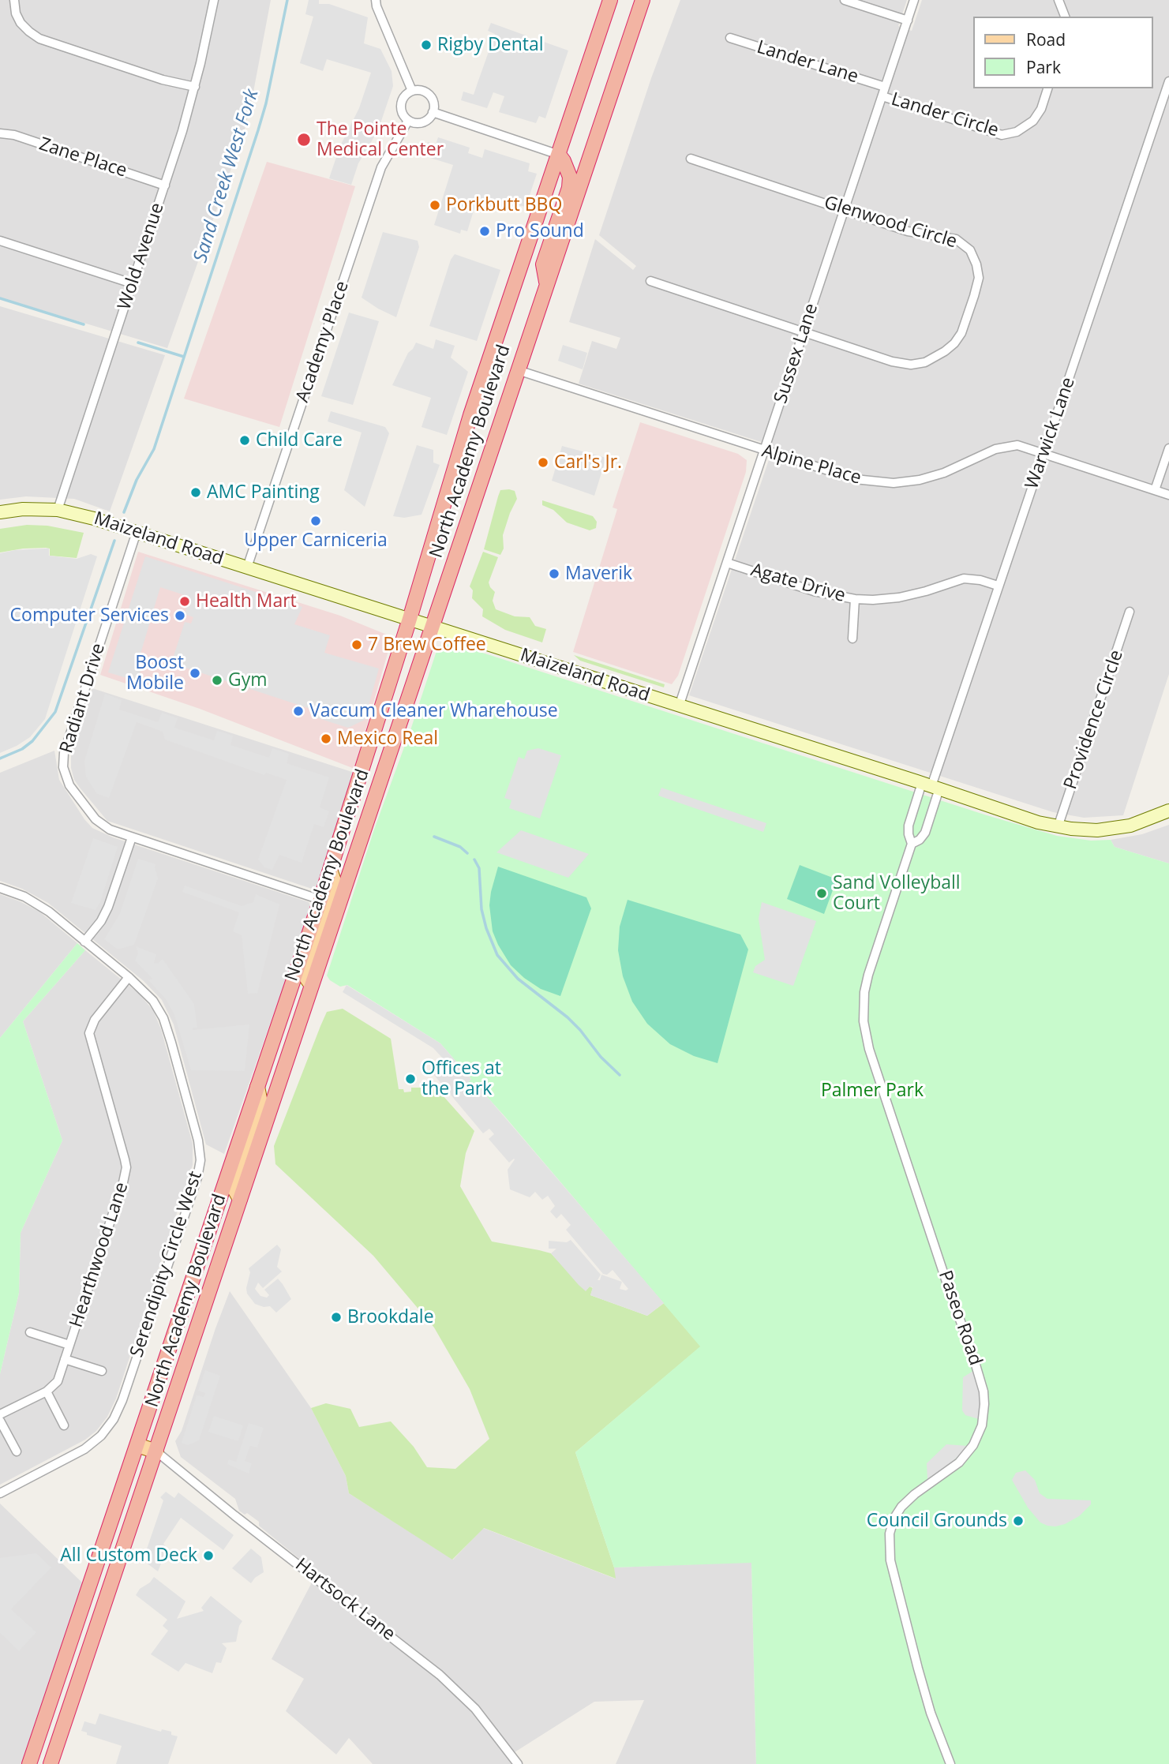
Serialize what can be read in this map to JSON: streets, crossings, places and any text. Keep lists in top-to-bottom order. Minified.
{"streets":{"highway":["North Academy Boulevard"],"main road":["Maizeland Road"],"street":["Lander Lane","Lander Circle","Zane Place","Glenwood Circle","Wold Avenue","Academy Place","Sussex Lane","Warwick Lane","Alpine Place","Agate Drive","Radiant Drive","Providence Circle","Hearthwood Lane","Serendipity Circle West","Paseo Road","Hartsock Lane"]},"crossings":[["Lander Lane","Sussex Lane"],["Lander Circle","Sussex Lane"],["Zane Place","Wold Avenue"],["Glenwood Circle","Sussex Lane"],["Wold Avenue","Maizeland Road"],["Academy Place","Maizeland Road"],["Sussex Lane","Alpine Place"],["Sussex Lane","Maizeland Road"],["Sussex Lane","Agate Drive"],["Warwick Lane","Alpine Place"],["Warwick Lane","Maizeland Road"],["Warwick Lane","Agate Drive"],["Warwick Lane","Paseo Road"],["North Academy Boulevard","Alpine Place"],["North Academy Boulevard","Maizeland Road"],["North Academy Boulevard","Radiant Drive"],["North Academy Boulevard","Hartsock Lane"],["Maizeland Road","Radiant Drive"],["Maizeland Road","Providence Circle"],["Maizeland Road","Paseo Road"],["Hearthwood Lane","Serendipity Circle West"]],"water":["Sand Creek West Fork"],"parks":["Palmer Park"],"places":["Rigby Dental","The Pointe Medical Center","Porkbutt BBQ","Pro Sound","Child Care","Carl's Jr.","AMC Painting","Upper Carniceria","Maverik","Health Mart","Computer Services","7 Brew Coffee","Boost Mobile","Gym","Vaccum Cleaner Wharehouse","Mexico Real","Sand Volleyball Court","Offices at the Park","Brookdale","Council Grounds","All Custom Deck"],"legend":["Road","Park"]}
